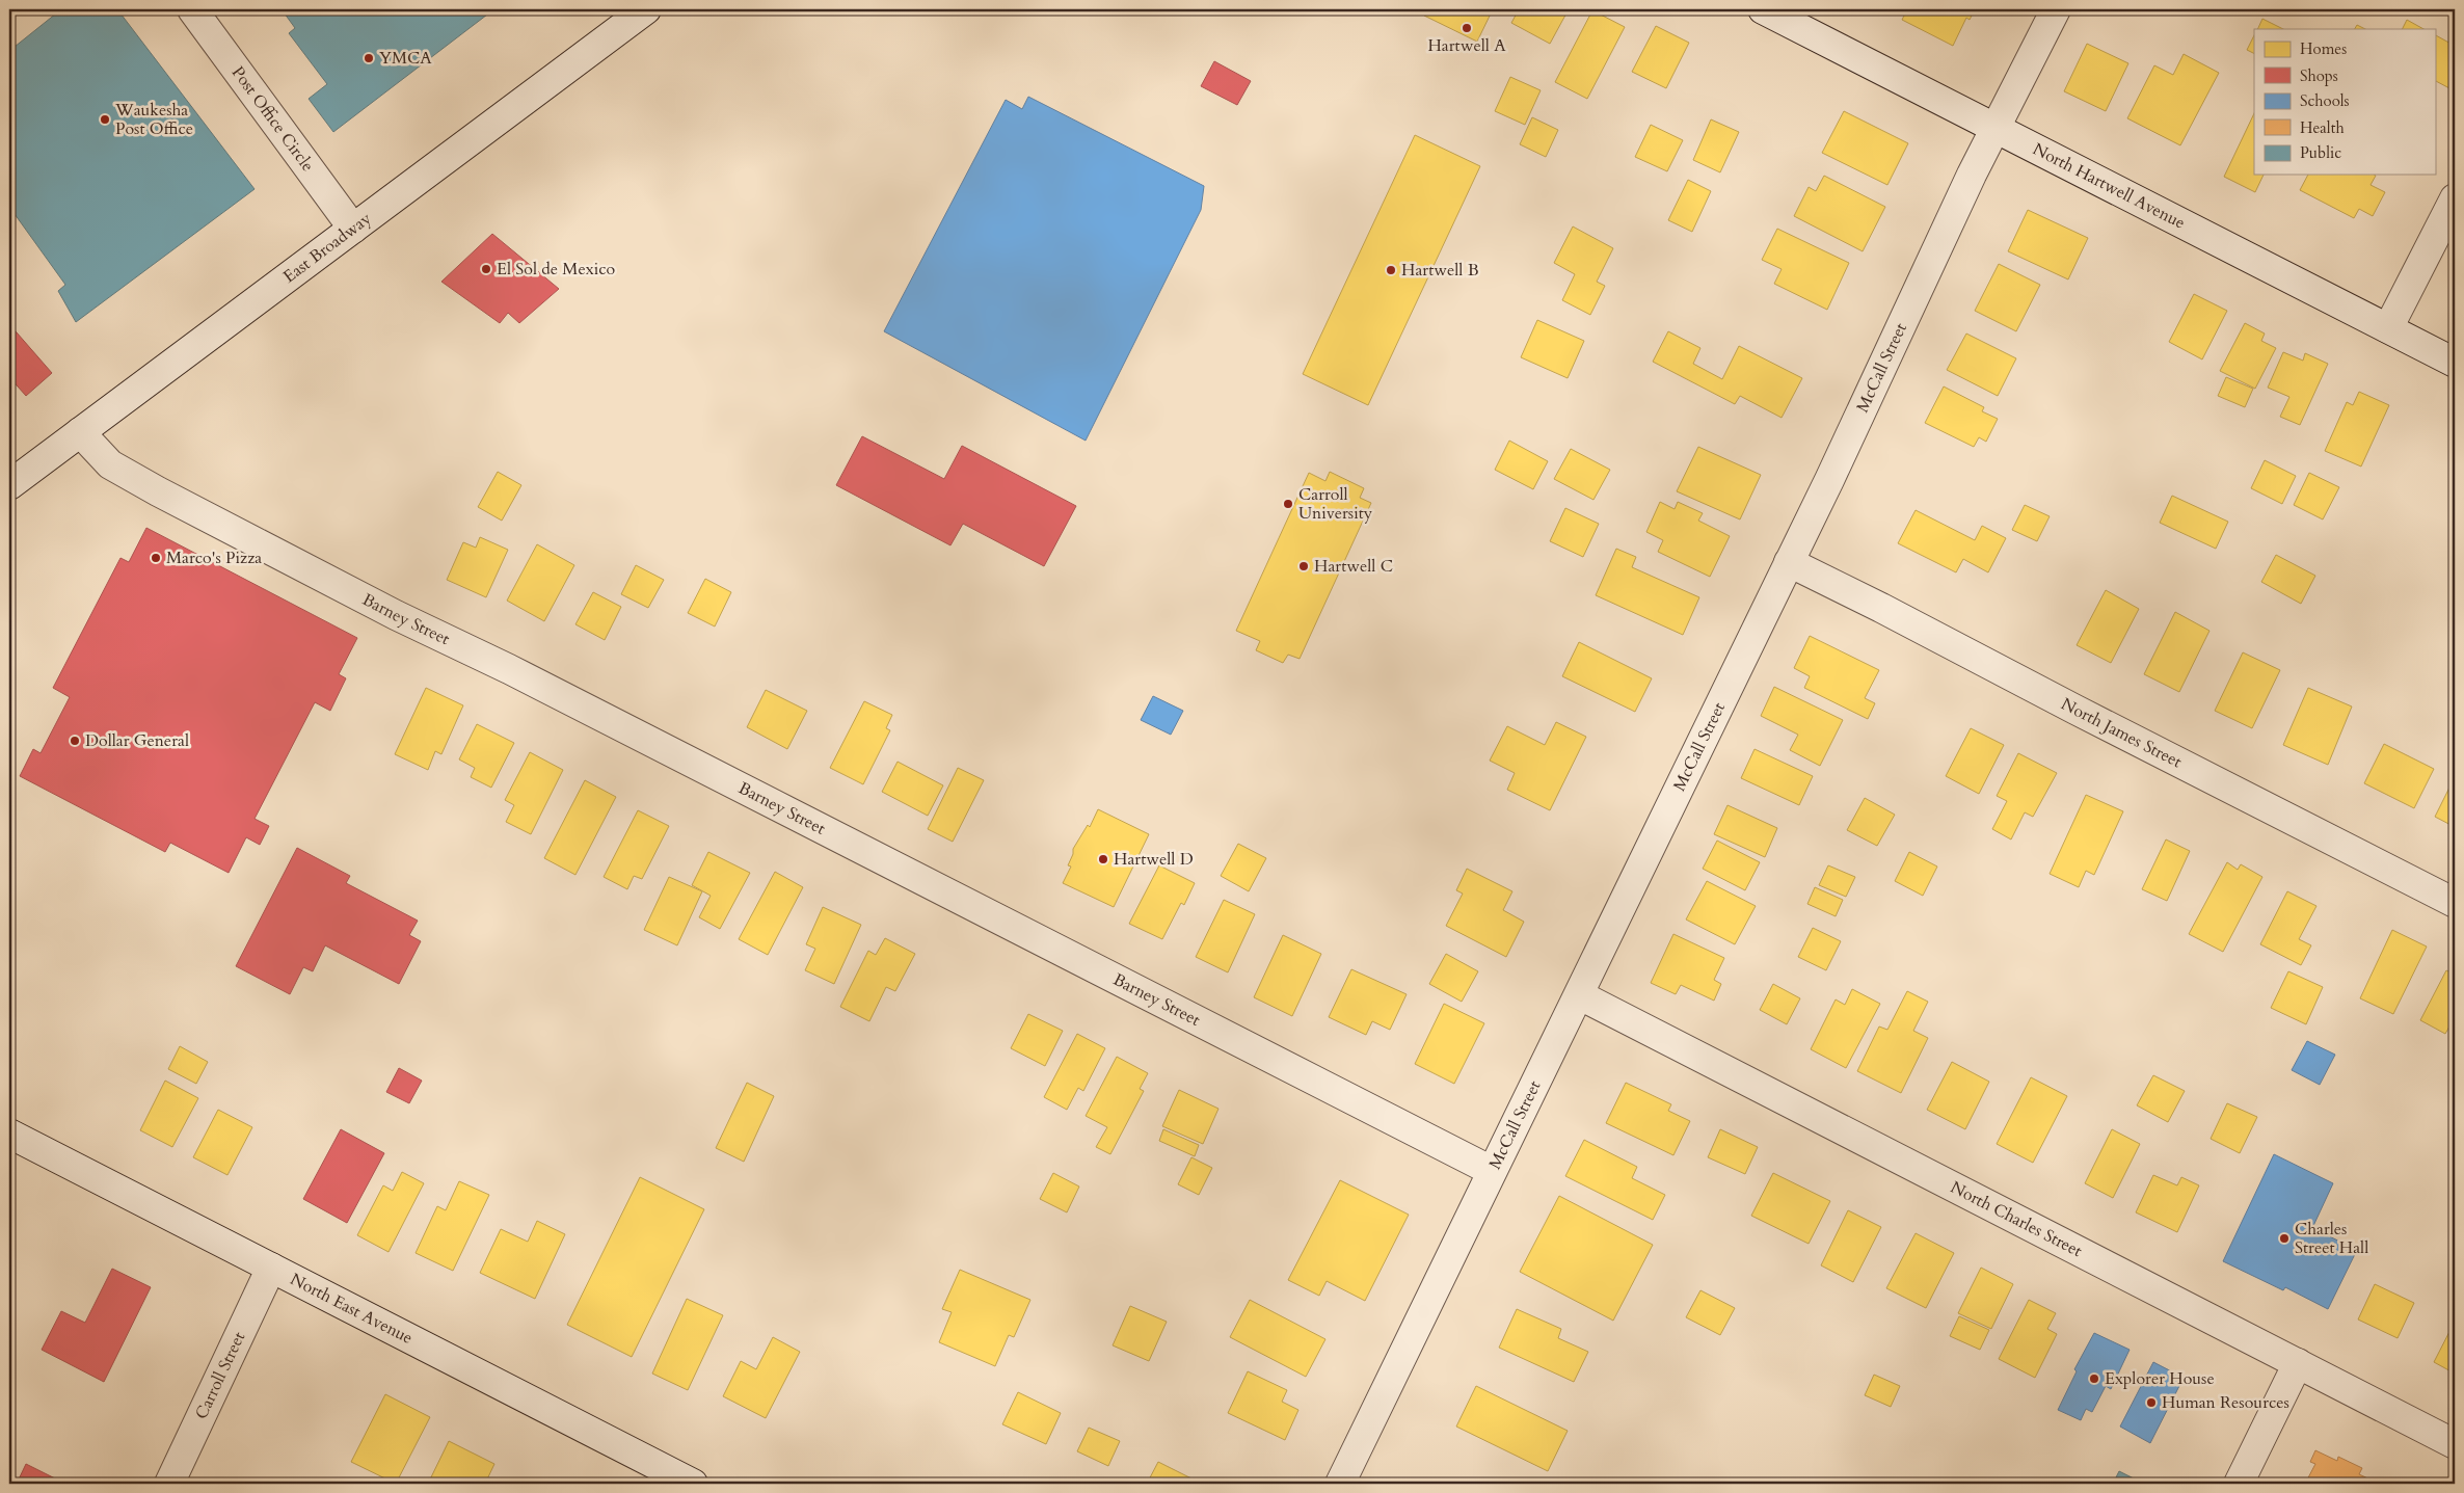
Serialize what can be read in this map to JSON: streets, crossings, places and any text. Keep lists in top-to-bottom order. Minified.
{"streets":{"street":["Post Office Circle","North Hartwell Avenue","East Broadway","McCall Street","Barney Street","North James Street","North Charles Street","North East Avenue","Carroll Street"]},"crossings":[["Post Office Circle","East Broadway"],["North Hartwell Avenue","McCall Street"],["East Broadway","Barney Street"],["McCall Street","Barney Street"],["McCall Street","North James Street"],["McCall Street","North Charles Street"],["North East Avenue","Carroll Street"]],"places":["Hartwell A","YMCA","Waukesha Post Office","El Sol de Mexico","Hartwell B","Carroll University","Marco's Pizza","Hartwell C","Dollar General","Hartwell D","Charles Street Hall","Explorer House","Human Resources"],"legend":["Homes","Shops","Schools","Health","Public"]}
